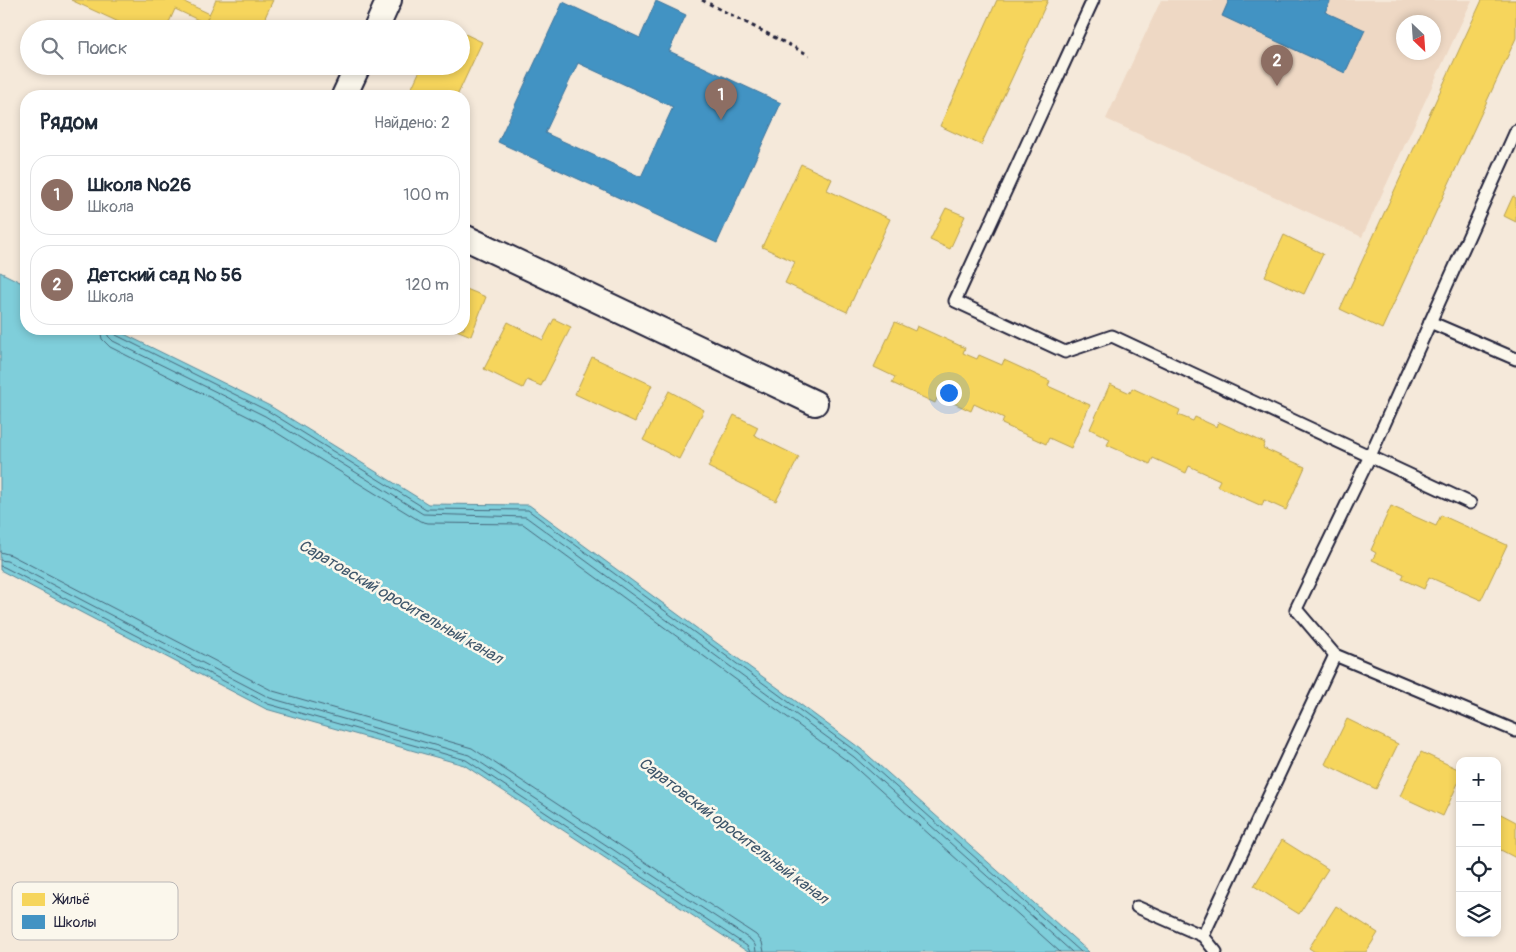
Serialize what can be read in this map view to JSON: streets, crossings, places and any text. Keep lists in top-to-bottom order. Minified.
{"water":["Саратовский оросительный канал"],"legend":["Жильё","Школы"],"north":"bottom right","page":{"search":"Поиск","pins":["2","1"],"heading":["Рядом","Найдено: 2"],"list":[{"mark":"1","name":"Школа №26","note":"Школа","value":"100 m"},{"mark":"2","name":"Детский сад № 56","note":"Школа","value":"120 m"}],"map_buttons":["+","−"]}}
